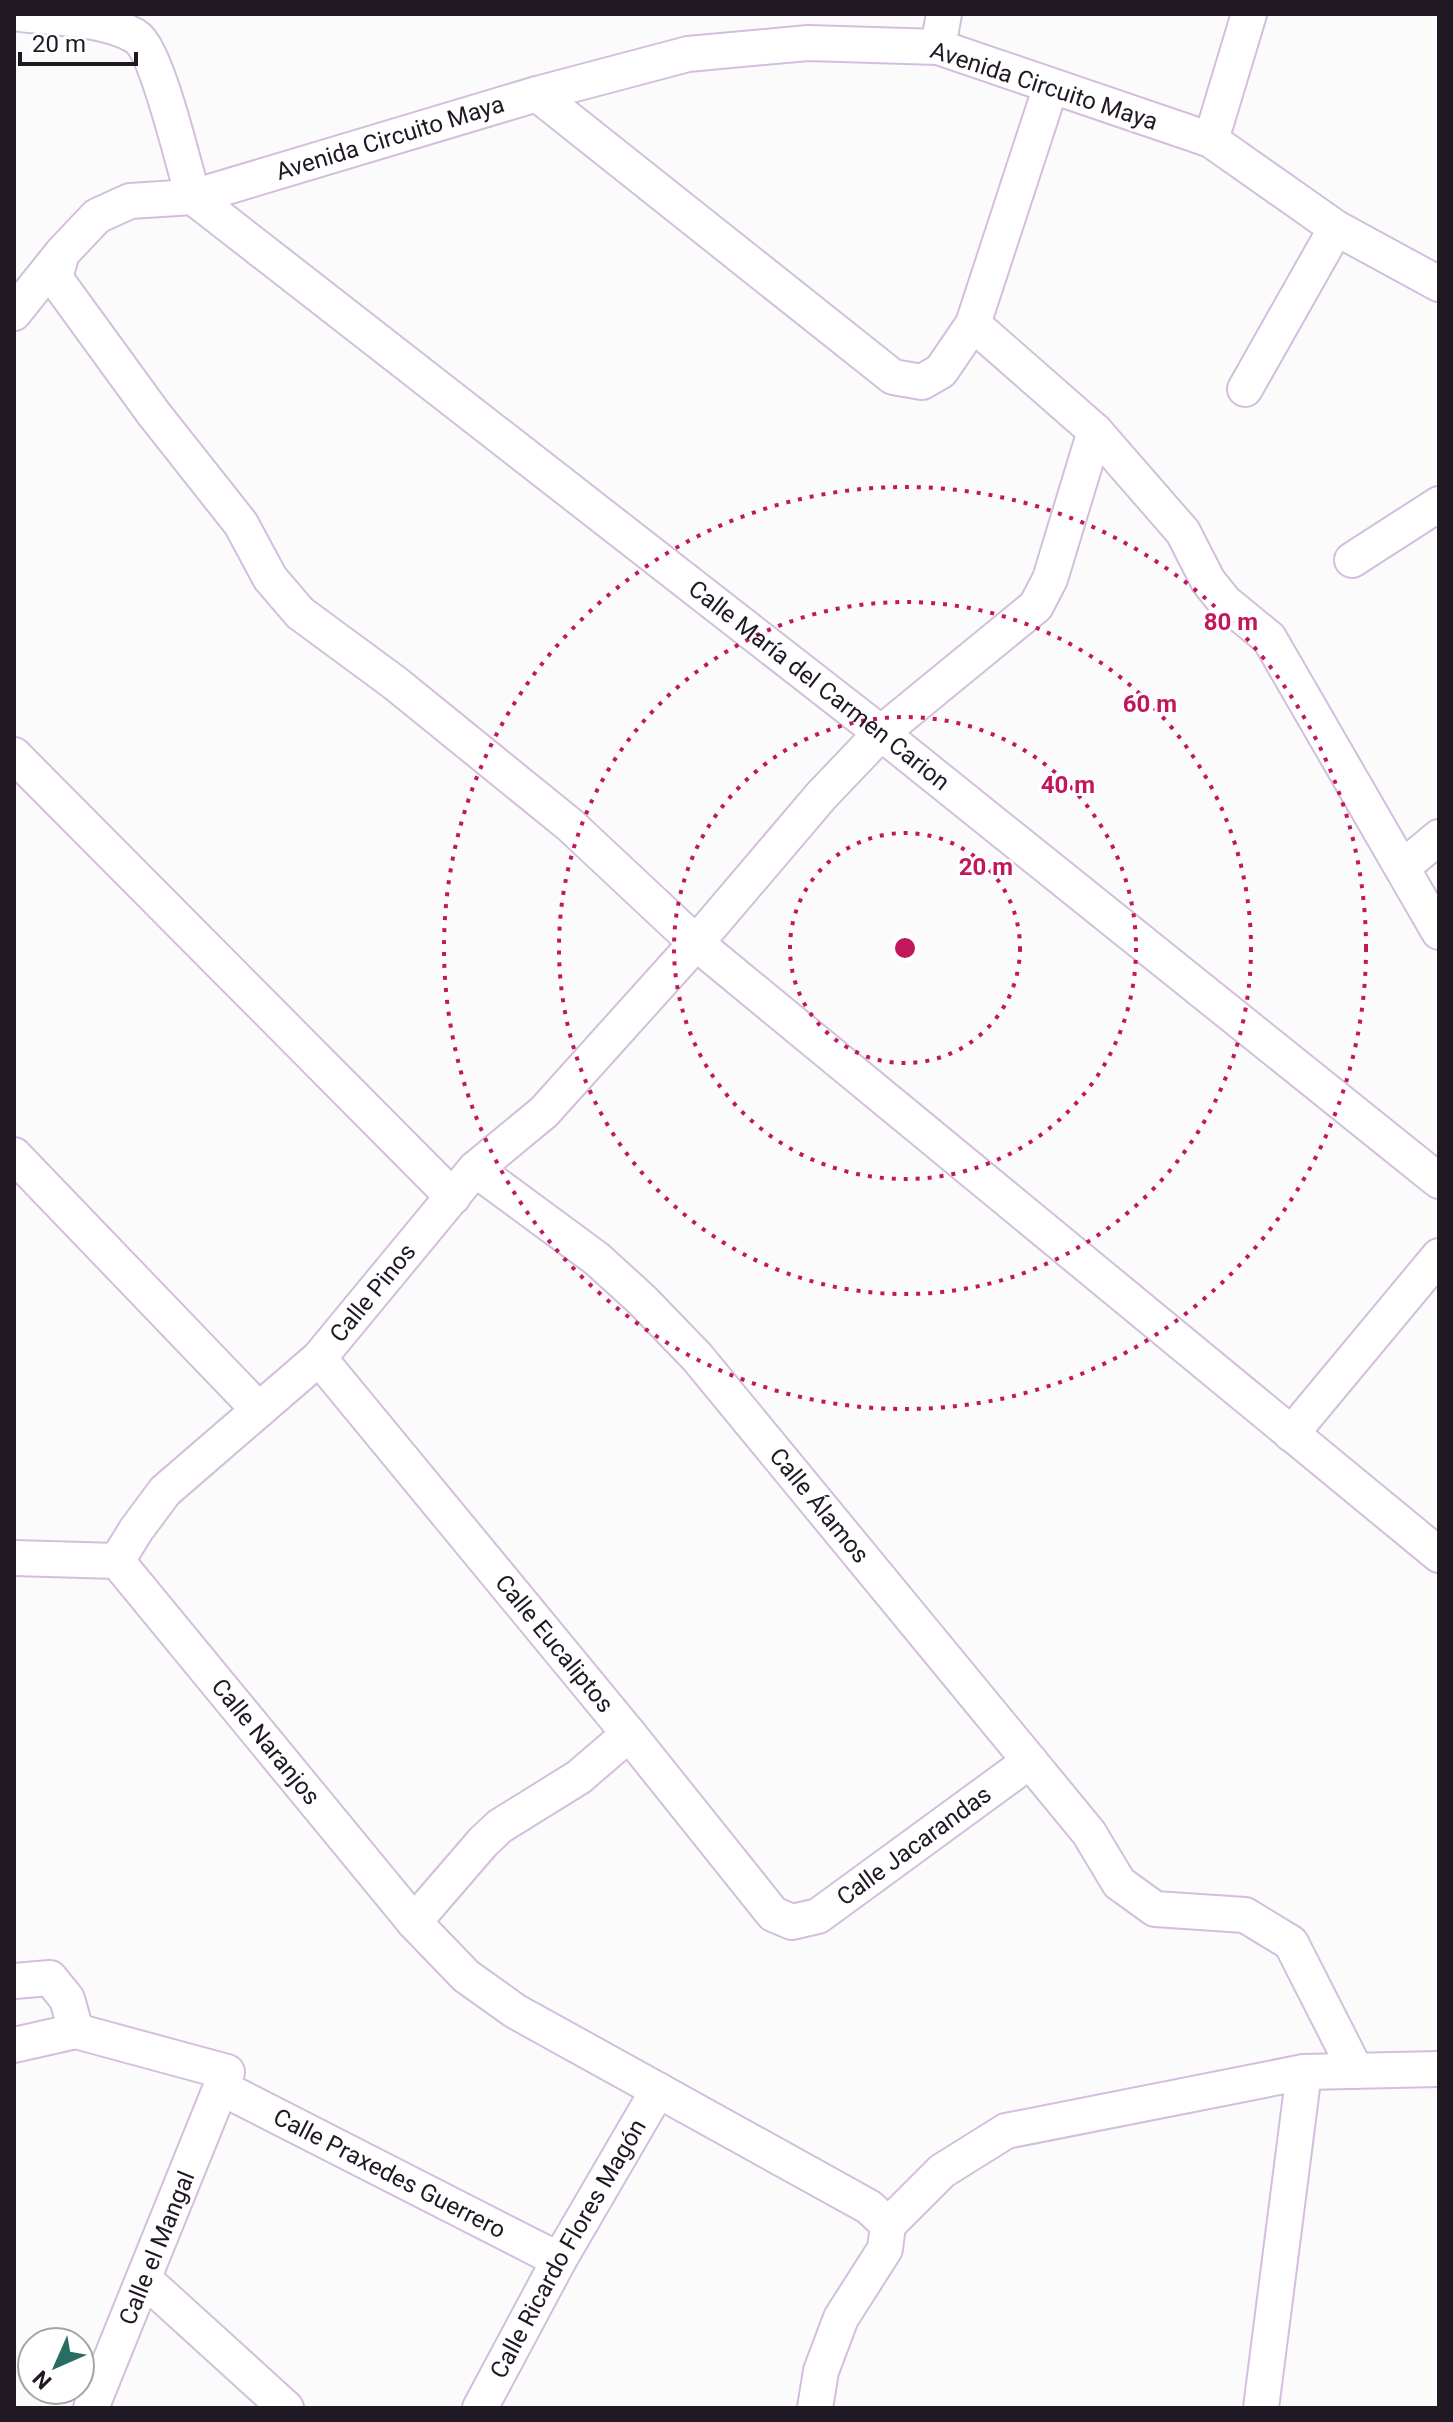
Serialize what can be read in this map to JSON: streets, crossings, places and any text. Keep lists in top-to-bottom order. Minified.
{"streets":{"street":["Avenida Circuito Maya","Calle María del Carmen Carion","Calle Pinos","Calle Álamos","Calle Eucaliptos","Calle Naranjos","Calle Jacarandas","Calle Praxedes Guerrero","Calle el Mangal","Calle Ricardo Flores Magón"]},"crossings":[["Avenida Circuito Maya","Calle María del Carmen Carion"],["Calle María del Carmen Carion","Calle Pinos"],["Calle Pinos","Calle Álamos"],["Calle Pinos","Calle Eucaliptos"],["Calle Pinos","Calle Naranjos"],["Calle Álamos","Calle Jacarandas"],["Calle Eucaliptos","Calle Jacarandas"],["Calle Naranjos","Calle Ricardo Flores Magón"],["Calle Praxedes Guerrero","Calle el Mangal"],["Calle Praxedes Guerrero","Calle Ricardo Flores Magón"]],"scale_bar":"20 m","north":"bottom left","rings":["80 m","60 m","40 m","20 m"]}
